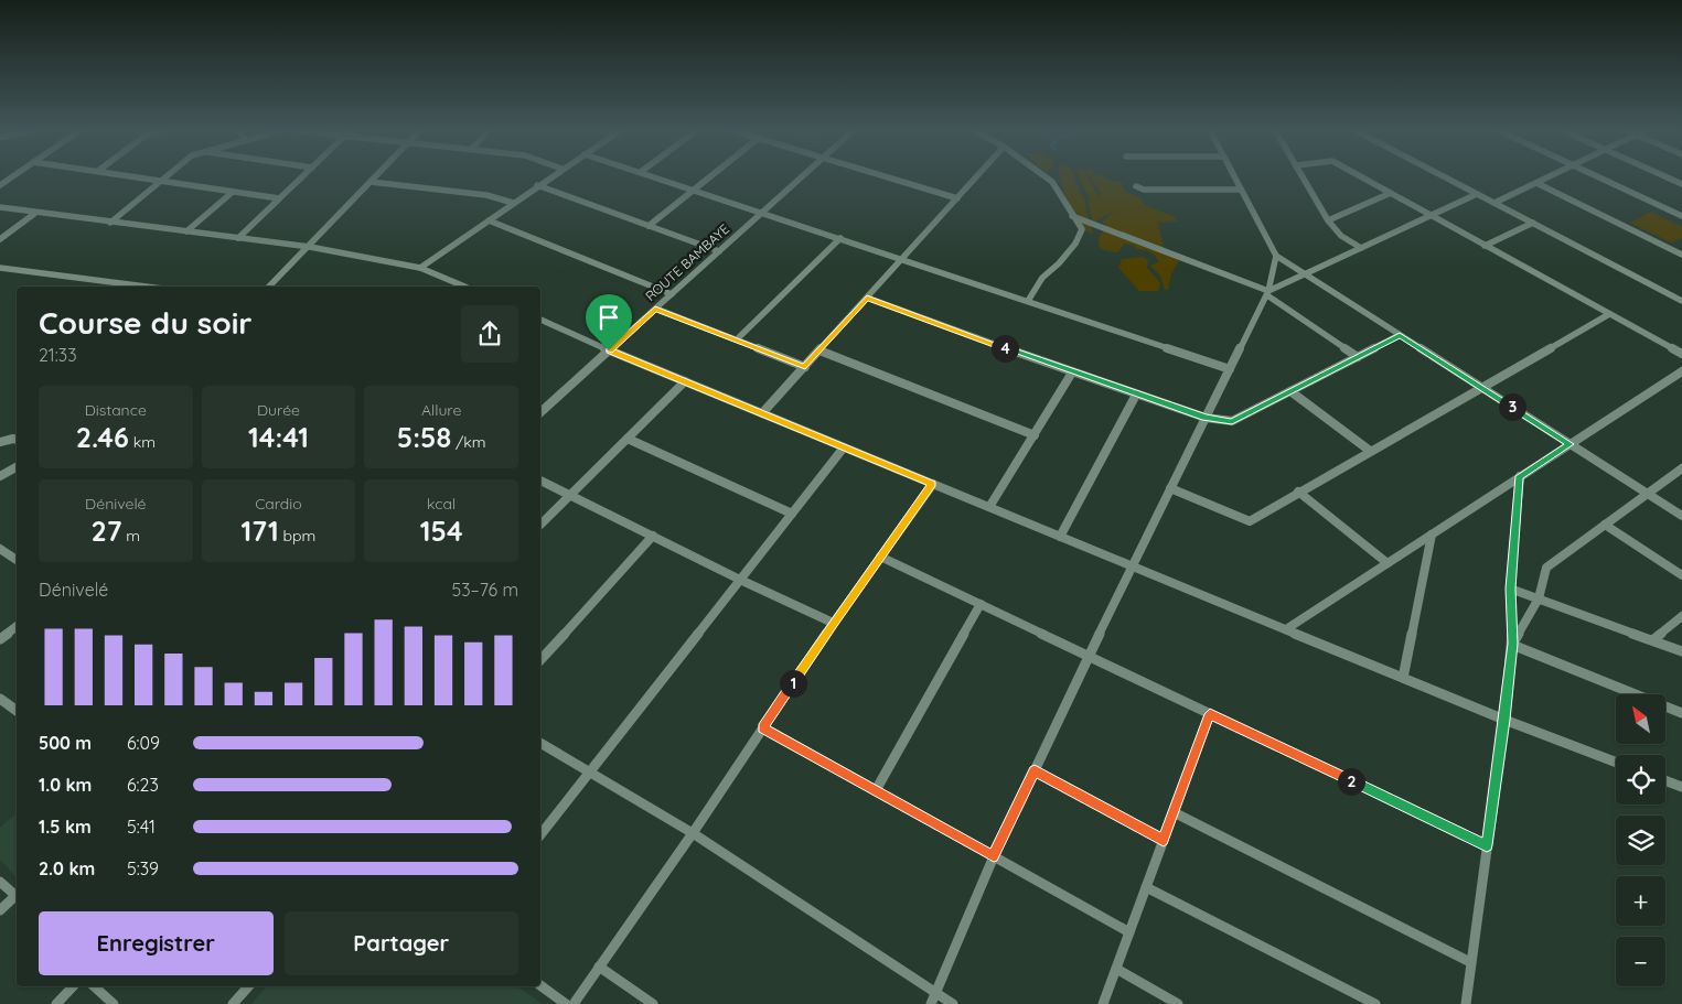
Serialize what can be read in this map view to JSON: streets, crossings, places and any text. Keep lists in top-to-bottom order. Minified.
{"streets":{"street":["ROUTE BAMBAYE"]},"north":"top left","page":{"heading":["Course du soir","21:33"],"pins":["4","3","1","2"],"stats":[["Distance","2.46 km"],["Durée","14:41"],["Allure","5:58 /km"],["Dénivelé","27 m"],["Cardio","171 bpm"],["kcal","154"]],"chart":["Dénivelé","53–76 m"],"map_buttons":["+","−"],"list":[{"name":"500 m","note":"6:09"},{"name":"1.0 km","note":"6:23"},{"name":"1.5 km","note":"5:41"},{"name":"2.0 km","note":"5:39"}],"buttons":["Enregistrer","Partager"]}}
